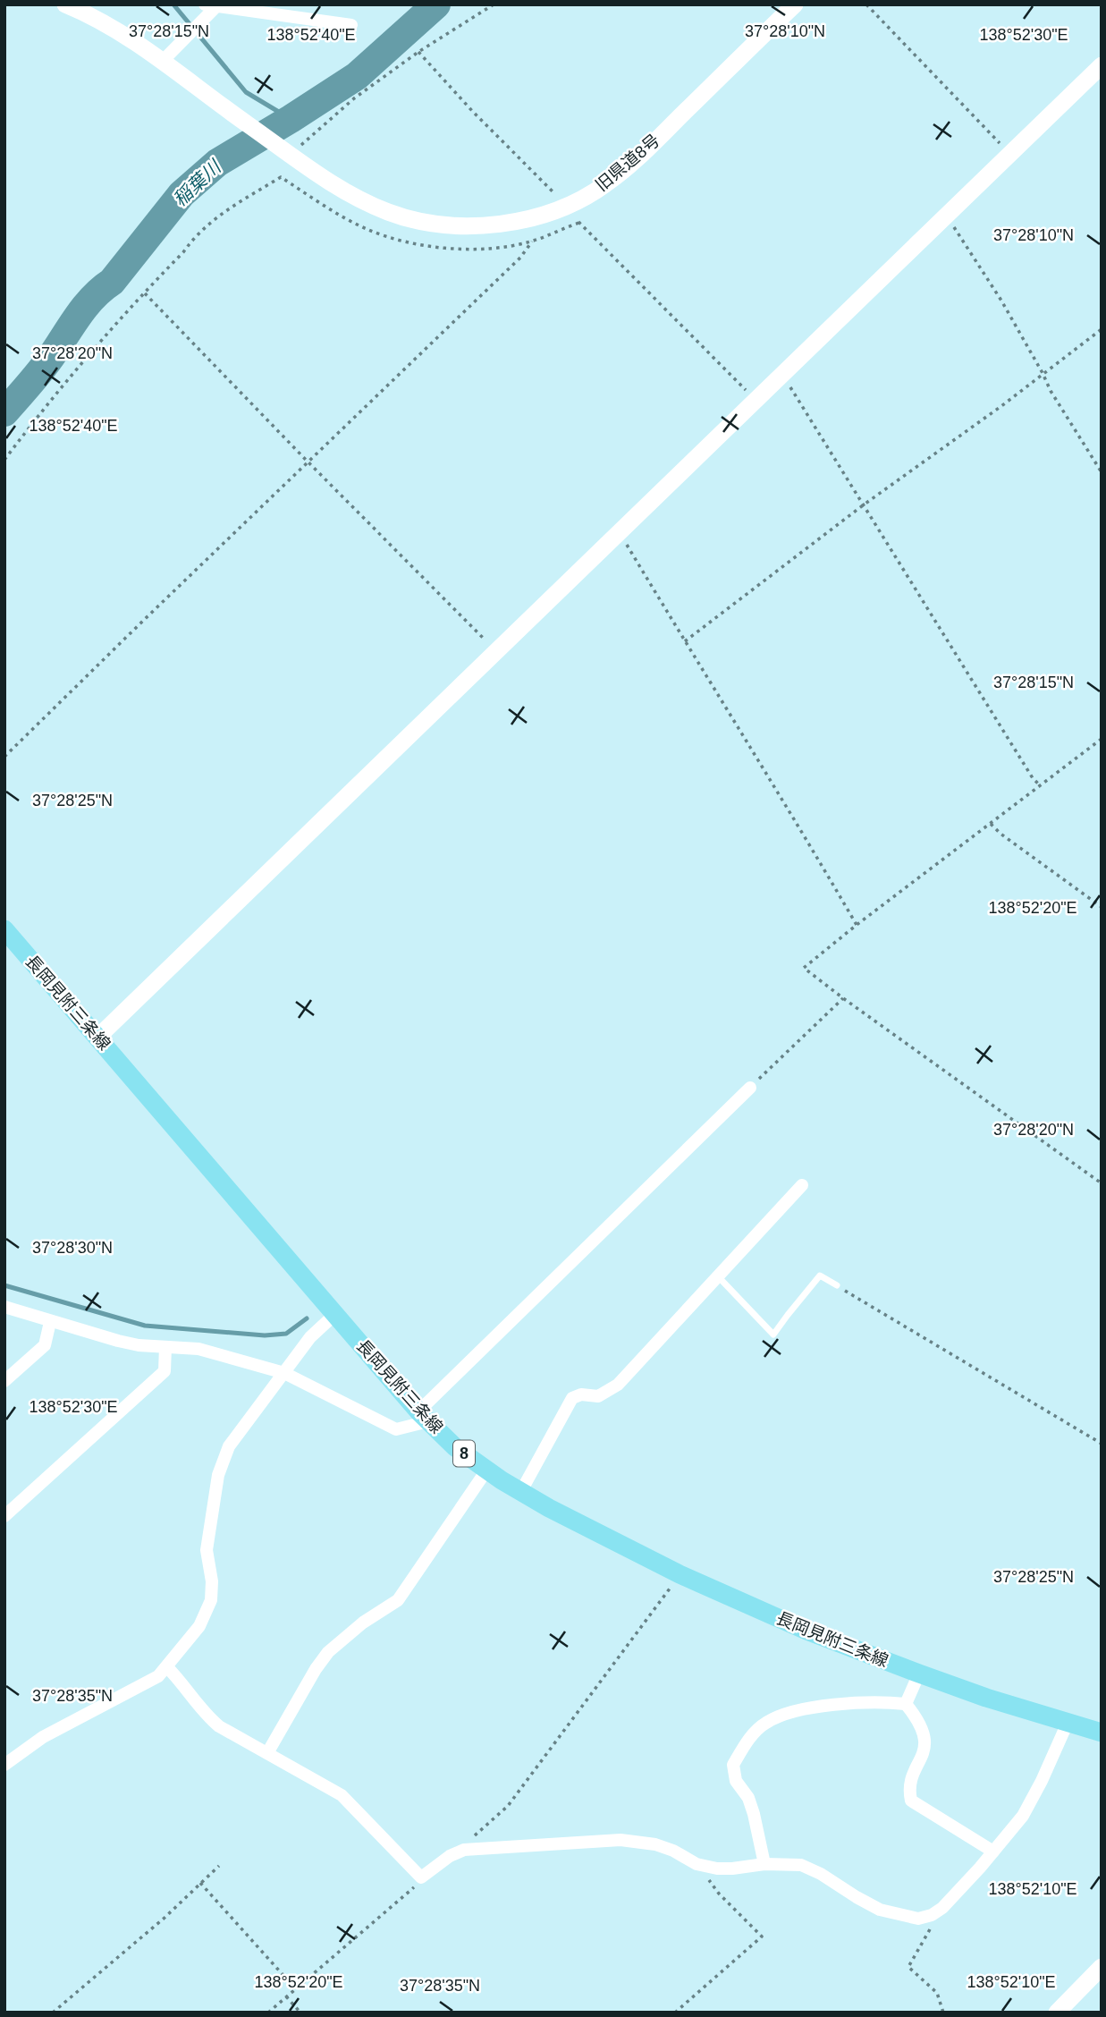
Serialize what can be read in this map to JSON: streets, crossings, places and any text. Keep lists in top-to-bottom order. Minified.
{"streets":{"main road":["長岡見附三条線","8"],"street":["旧県道8号"]},"water":["稲葉川"],"coordinates":["37°28'15\"N","37°28'10\"N","138°52'40\"E","138°52'30\"E","37°28'20\"N","37°28'25\"N","138°52'20\"E","37°28'30\"N","37°28'35\"N","138°52'10\"E"]}
